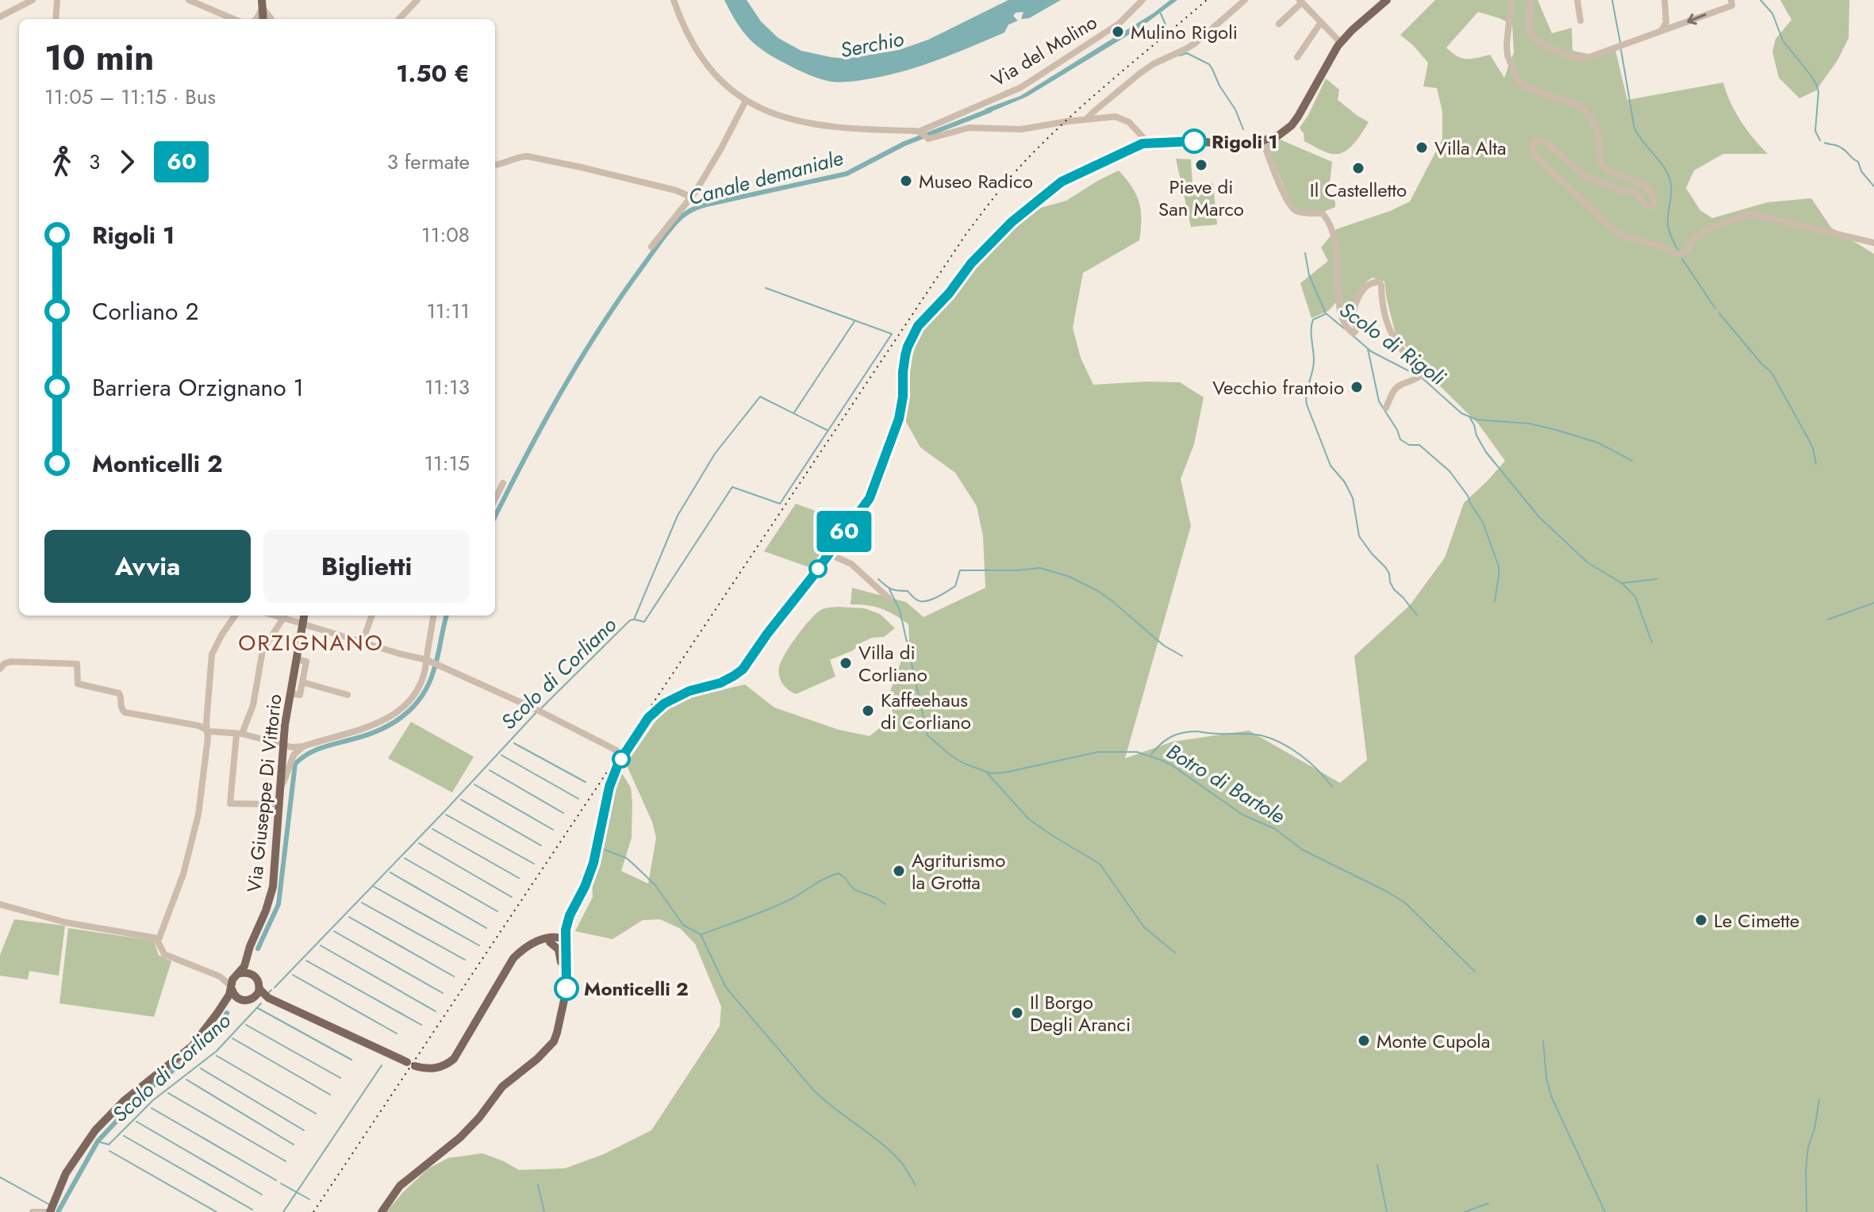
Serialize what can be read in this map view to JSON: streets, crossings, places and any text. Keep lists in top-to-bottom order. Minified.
{"streets":{"main road":["Via Giuseppe Di Vittorio"],"street":["Via del Molino"]},"districts":["ORZIGNANO"],"water":["Serchio","Canale demaniale","Scolo di Rigoli","Scolo di Corliano","Botro di Bartole"],"places":["Mulino Rigoli","Rigoli 1","Villa Alta","Pieve di San Marco","Il Castelletto","Museo Radico","Vecchio frantoio","Villa di Corliano","Kaffeehaus di Corliano","Agriturismo la Grotta","Le Cimette","Monticelli 2","Il Borgo Degli Aranci","Monte Cupola"],"lines":["bus line 60"],"page":{"on_map":"60","heading":["10 min","11:05 – 11:15 · Bus","1.50 €"],"legs":["3","60","3 fermate"],"list":[{"name":"Rigoli 1","value":"11:08"},{"name":"Corliano 2","value":"11:11"},{"name":"Barriera Orzignano 1","value":"11:13"},{"name":"Monticelli 2","value":"11:15"}],"buttons":["Avvia","Biglietti"]}}
